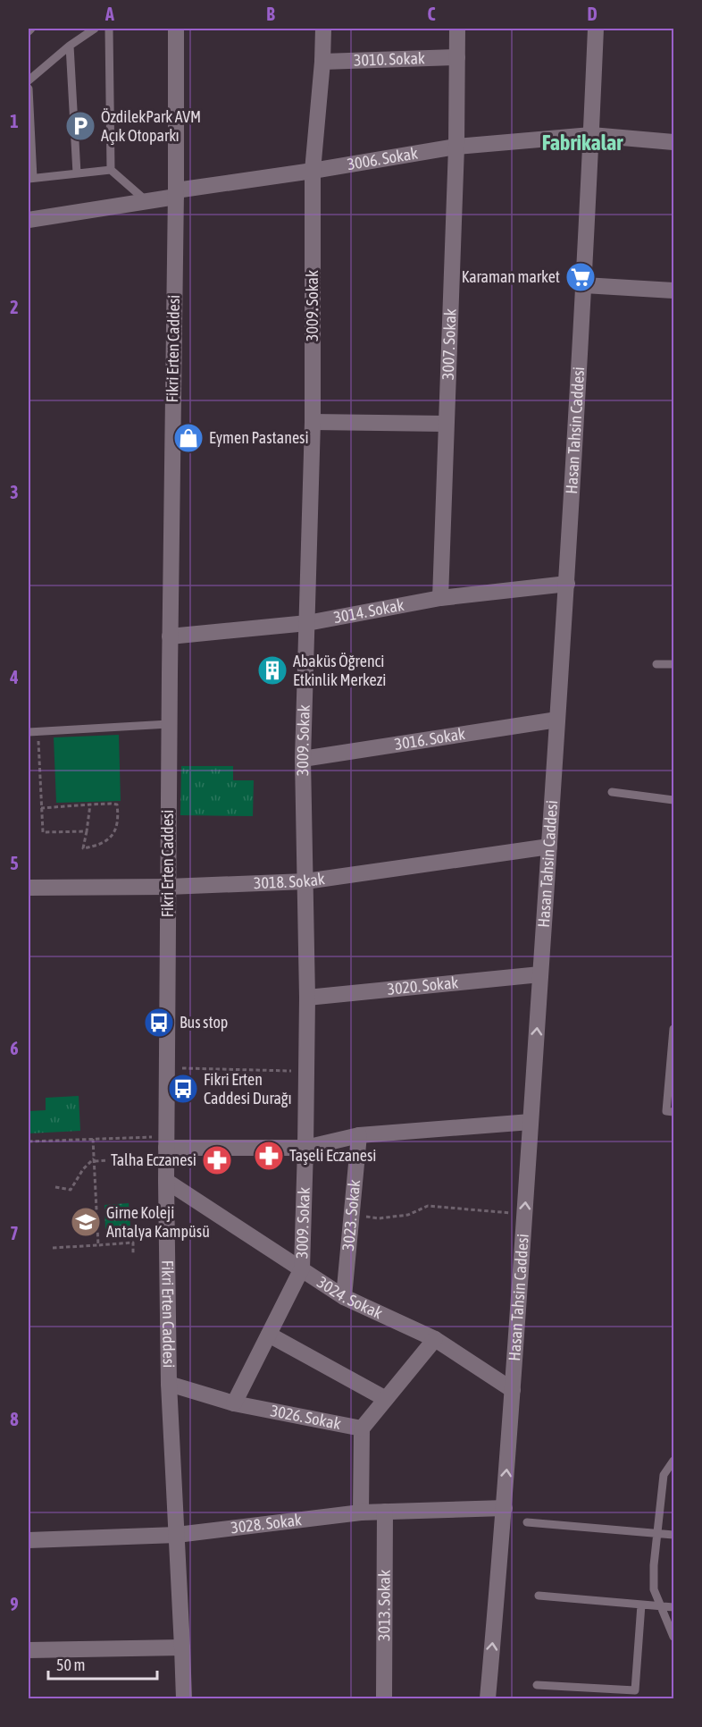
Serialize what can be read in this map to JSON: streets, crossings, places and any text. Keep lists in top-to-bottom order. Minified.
{"streets":{"street":["3010. Sokak","3006. Sokak","3009. Sokak","3007. Sokak","Fikri Erten Caddesi","Hasan Tahsin Caddesi","3014. Sokak","3016. Sokak","3018. Sokak","3020. Sokak","3023. Sokak","3024. Sokak","3026. Sokak","3028. Sokak","3013. Sokak"]},"crossings":[["3010. Sokak","3009. Sokak"],["3010. Sokak","3007. Sokak"],["3006. Sokak","3009. Sokak"],["3006. Sokak","3007. Sokak"],["3006. Sokak","Fikri Erten Caddesi"],["3006. Sokak","Hasan Tahsin Caddesi"],["3009. Sokak","3014. Sokak"],["3009. Sokak","3016. Sokak"],["3009. Sokak","3018. Sokak"],["3009. Sokak","3020. Sokak"],["3009. Sokak","3024. Sokak"],["3009. Sokak","3026. Sokak"],["3007. Sokak","3014. Sokak"],["Fikri Erten Caddesi","3014. Sokak"],["Fikri Erten Caddesi","3018. Sokak"],["Fikri Erten Caddesi","3024. Sokak"],["Fikri Erten Caddesi","3026. Sokak"],["Fikri Erten Caddesi","3028. Sokak"],["Hasan Tahsin Caddesi","3014. Sokak"],["Hasan Tahsin Caddesi","3016. Sokak"],["Hasan Tahsin Caddesi","3018. Sokak"],["Hasan Tahsin Caddesi","3020. Sokak"],["Hasan Tahsin Caddesi","3024. Sokak"],["Hasan Tahsin Caddesi","3028. Sokak"],["3023. Sokak","3024. Sokak"],["3026. Sokak","3028. Sokak"],["3028. Sokak","3013. Sokak"]],"districts":["Fabrikalar"],"places":{"parking":["ÖzdilekPark AVM Açık Otoparkı"],"supermarket":["Karaman market"],"shop":["Eymen Pastanesi"],"building":["Abaküs Öğrenci Etkinlik Merkezi"],"bus stop":["Bus stop","Fikri Erten Caddesi Durağı"],"pharmacy":["Taşeli Eczanesi","Talha Eczanesi"],"school or university":["Girne Koleji Antalya Kampüsü"]},"scale_bar":"50 m","grid":{"columns":["A","B","C","D"],"rows":["1","2","3","4","5","6","7","8","9"]}}
